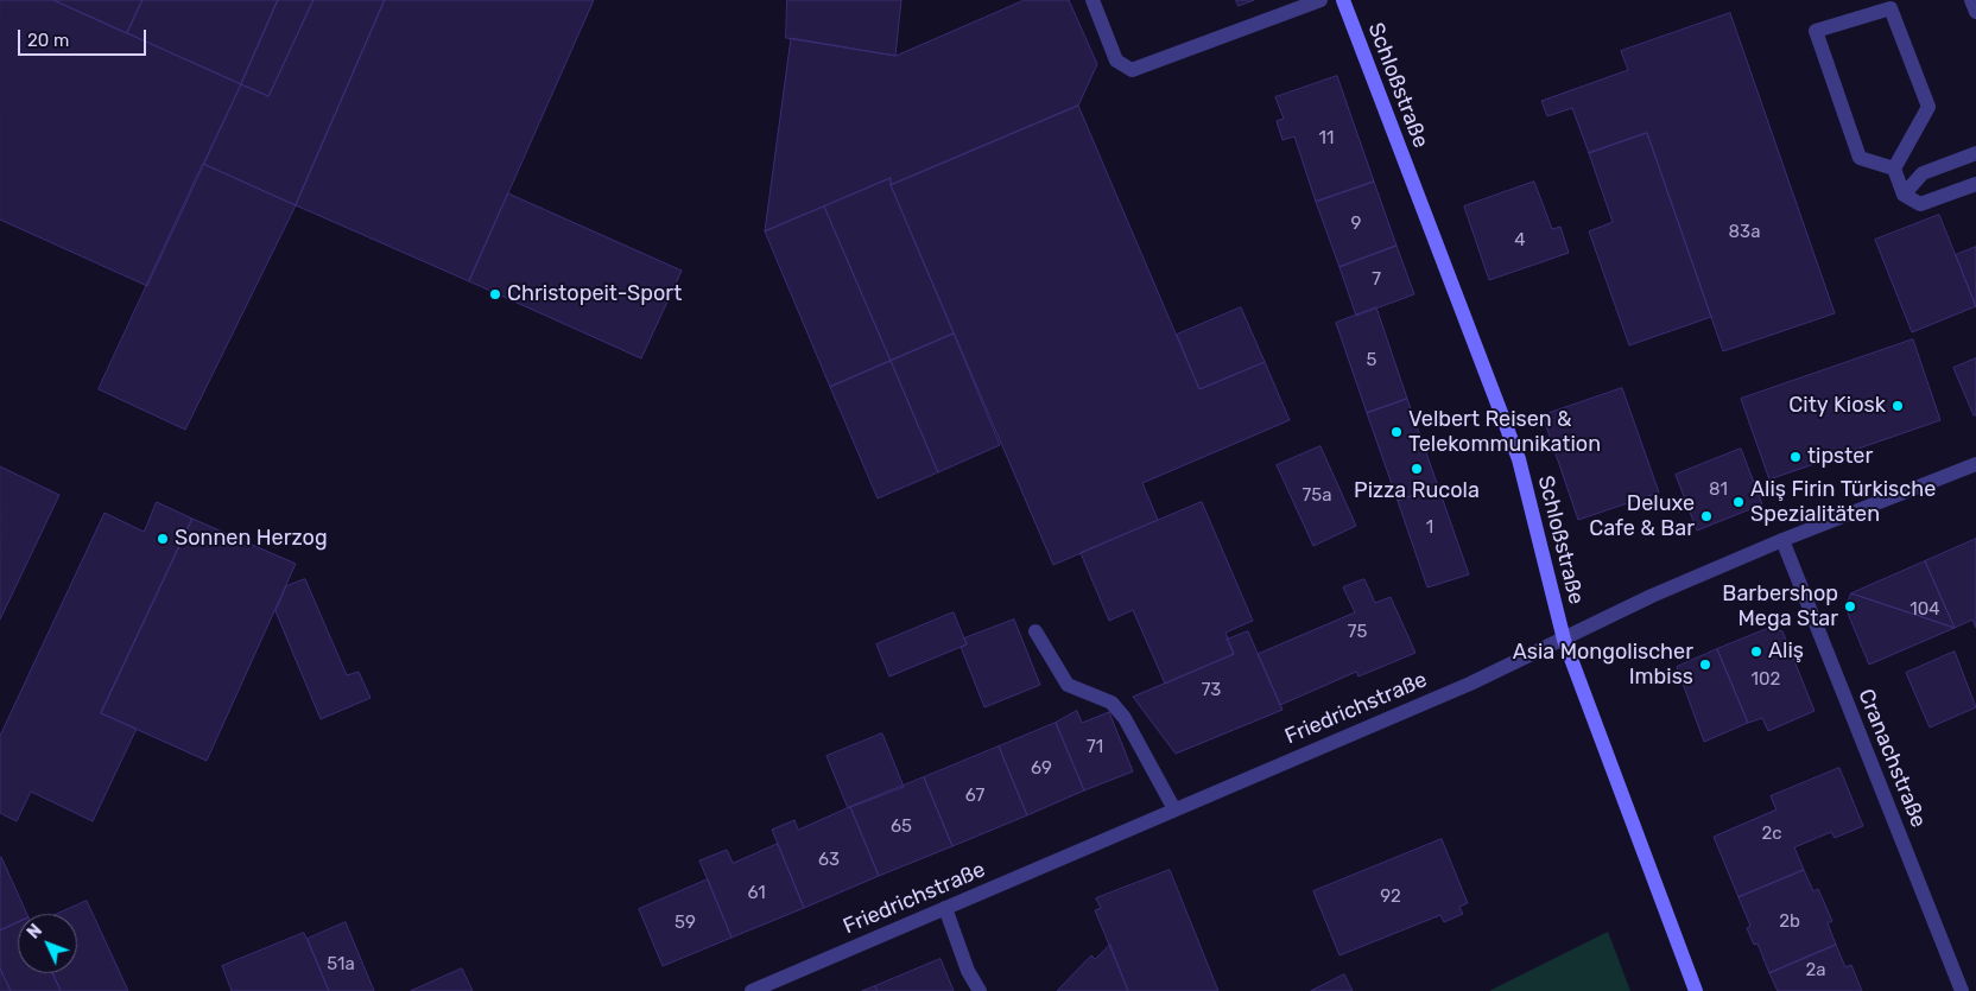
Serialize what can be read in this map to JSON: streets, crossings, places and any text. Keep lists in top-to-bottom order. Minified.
{"streets":{"main road":["Schloßstraße"],"street":["Friedrichstraße","Cranachstraße"]},"crossings":[["Schloßstraße","Friedrichstraße"],["Friedrichstraße","Cranachstraße"]],"places":["Christopeit-Sport","City Kiosk","Velbert Reisen & Telekommunikation","tipster","Pizza Rucola","Aliş Firin Türkische Spezialitäten","Deluxe Cafe & Bar","Sonnen Herzog","Barbershop Mega Star","Aliş","Asia Mongolischer Imbiss"],"house_numbers":["11","9","83a","4","7","5","81","75a","1","104","75","102","73","71","69","67","65","2c","63","61","92","2b","59","51a","2a"],"scale_bar":"20 m","north":"top left"}
